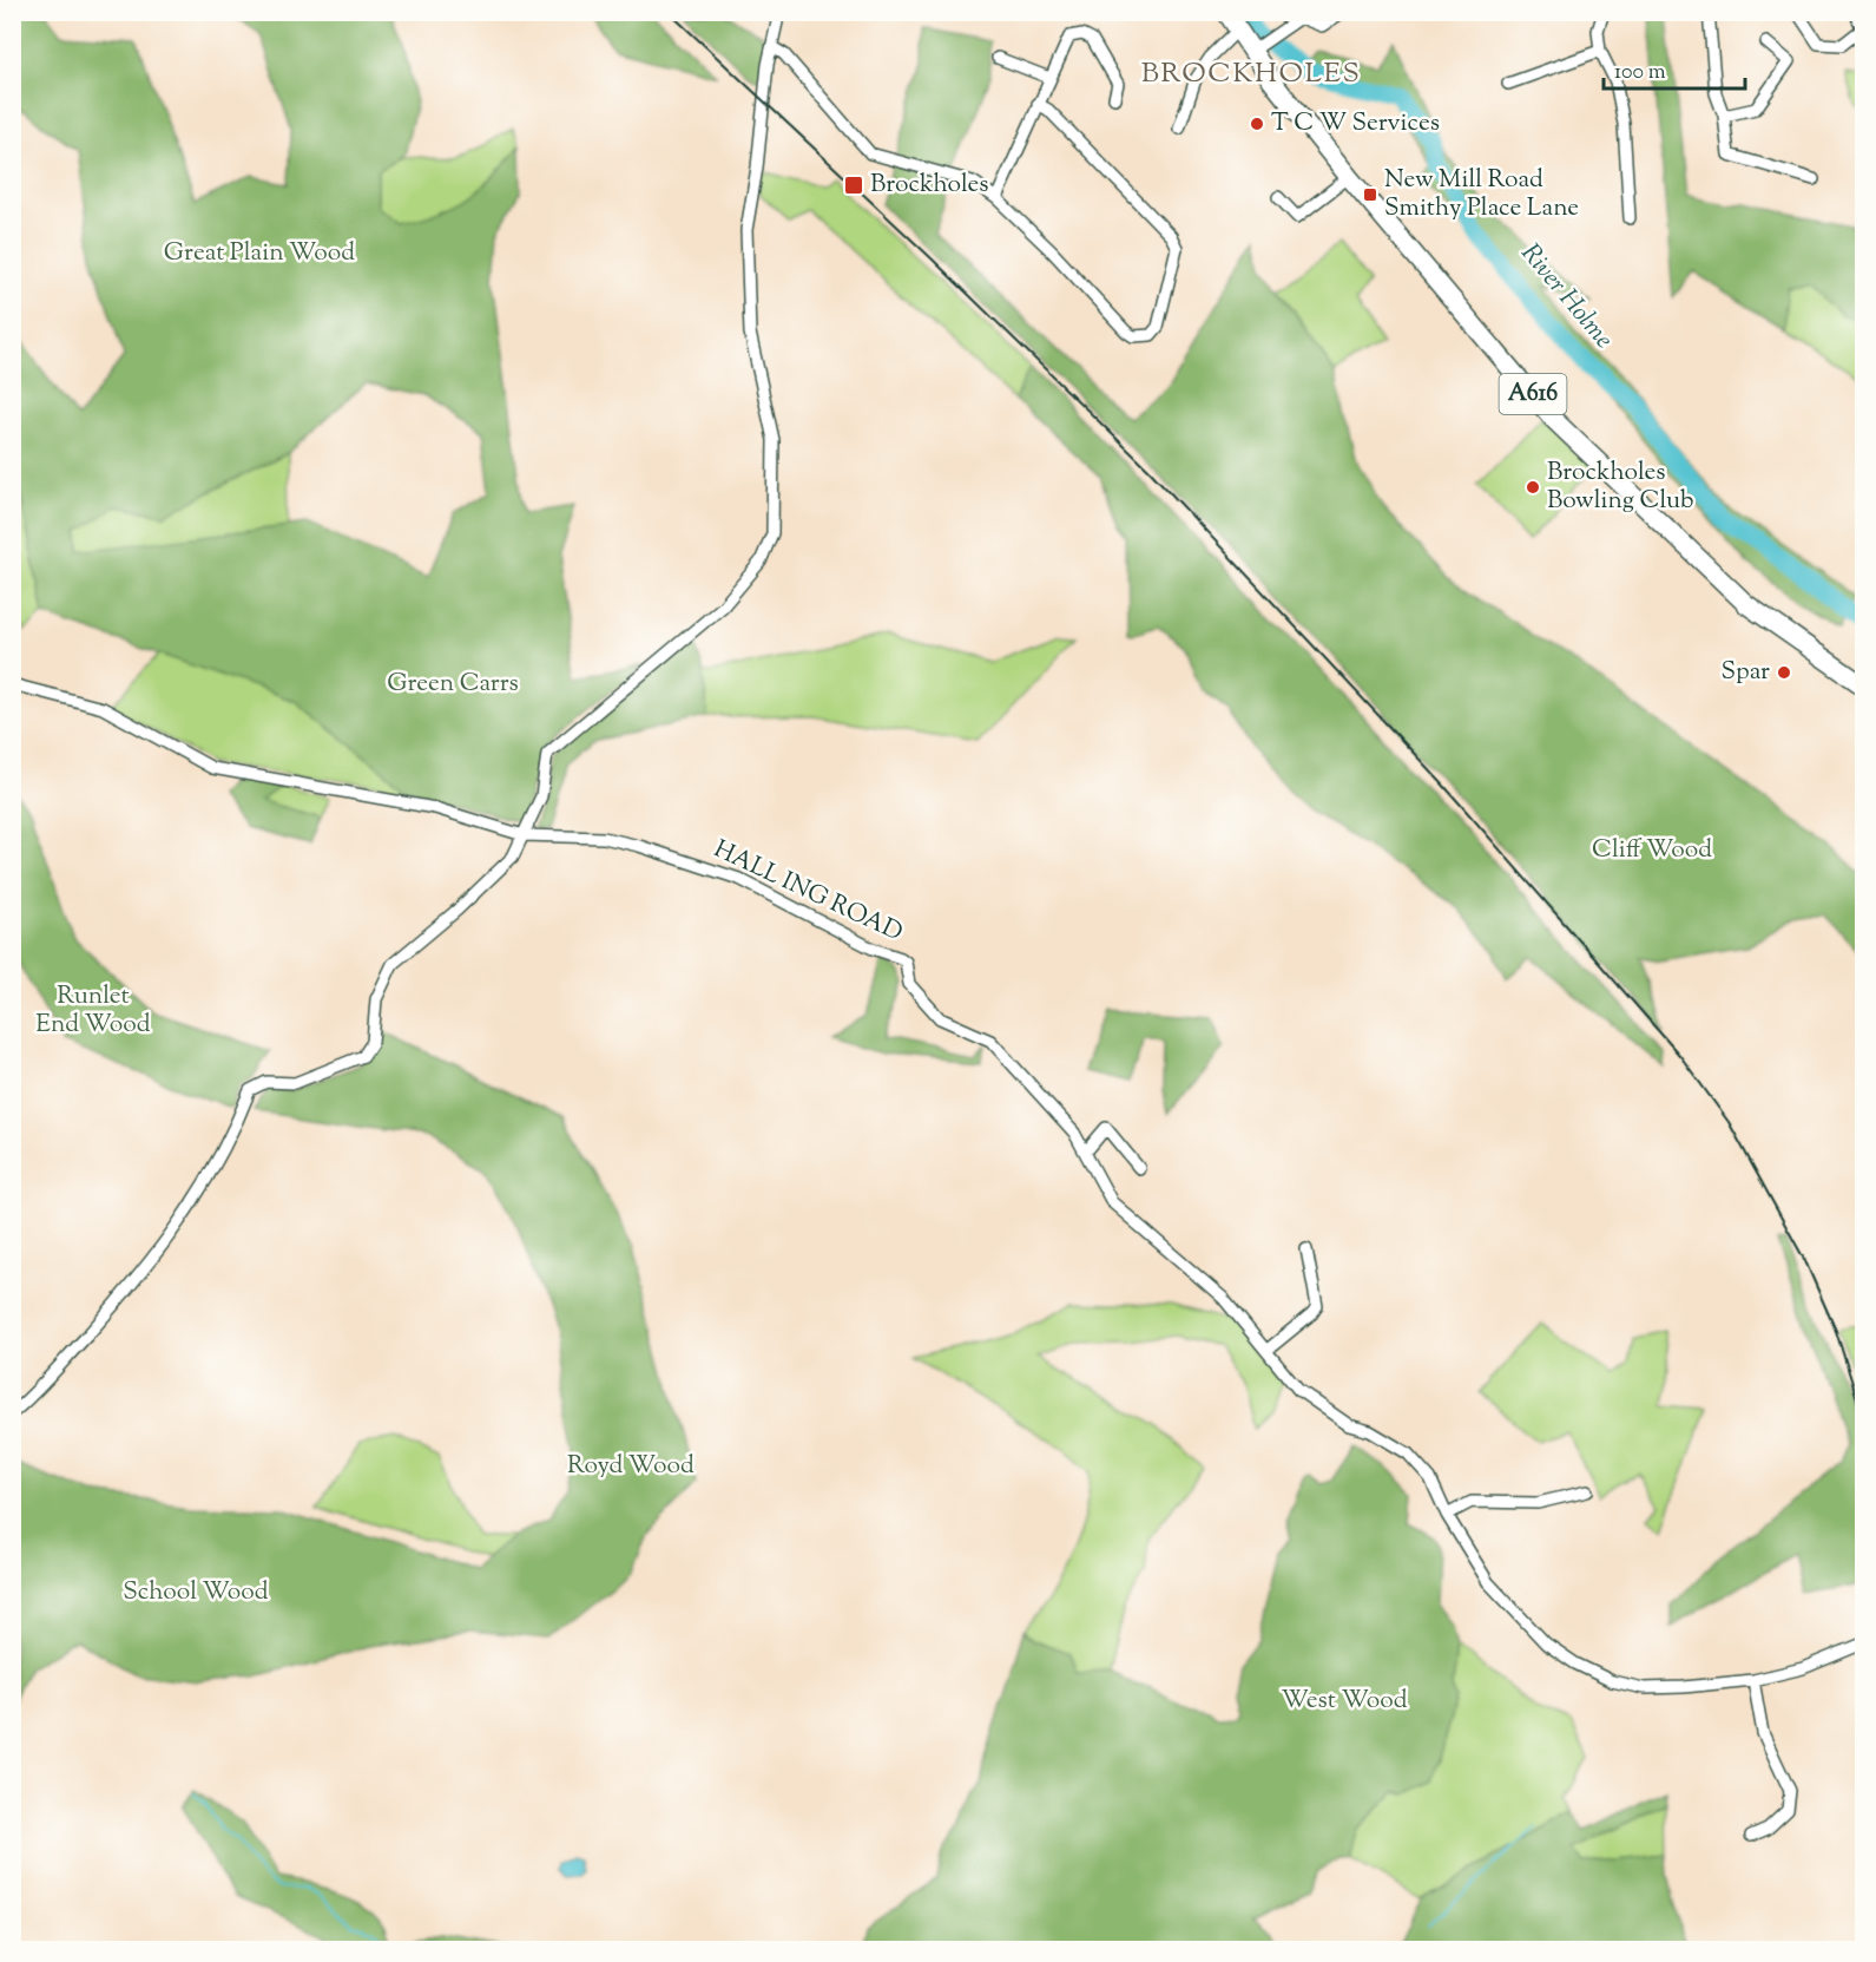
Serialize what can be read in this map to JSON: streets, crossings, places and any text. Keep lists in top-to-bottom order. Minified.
{"streets":{"main road":["A616"],"street":["HALL ING ROAD"]},"districts":["BROCKHOLES"],"water":["River Holme"],"parks":["Great Plain Wood","Green Carrs","Cliff Wood","Runlet End Wood","Royd Wood","School Wood","West Wood"],"places":{"other":["T C W Services","Brockholes Bowling Club","Spar"],"transit":["Brockholes","New Mill Road Smithy Place Lane"]},"scale_bar":"100 m"}
